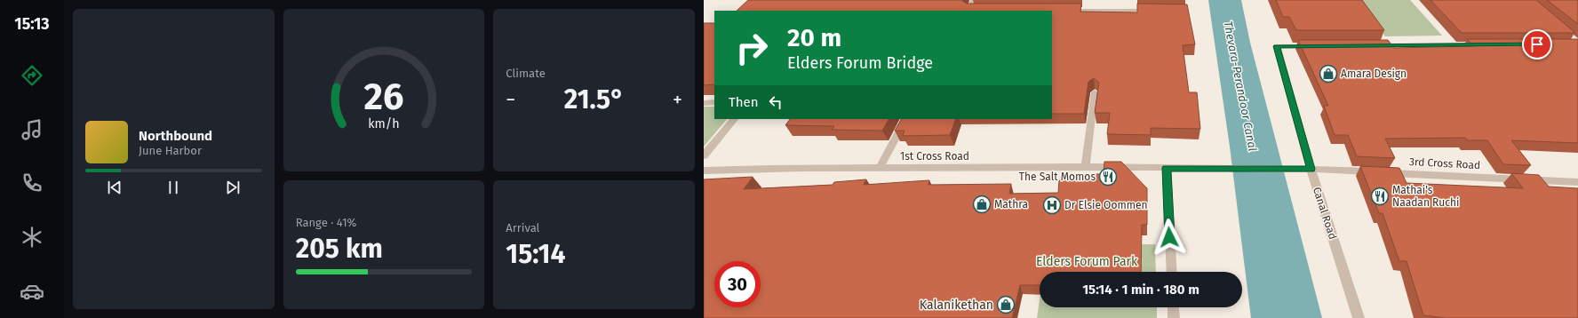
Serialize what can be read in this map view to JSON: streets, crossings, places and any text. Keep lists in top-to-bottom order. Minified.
{"streets":{"street":["1st Cross Road","3rd Cross Road","Canal Road"]},"crossings":[["1st Cross Road","3rd Cross Road"],["3rd Cross Road","Canal Road"]],"water":["Thevara-Perandoor Canal"],"parks":["Elders Forum Park"],"places":{"shop":["Amara Design","Mathra","Kalanikethan"],"restaurant":["The Salt Momos","Mathai's Naadan Ruchi"],"hospital":["Dr Elsie Oommen"]},"page":{"tabs":"15:13","tile":["Climate",["Range · 41%","205 km"],["Arrival","15:14"]],"turn":["20 m","Elders Forum Bridge"],"heat":["−","21.5°","+"],"then":"Then","song":["Northbound","June Harbor"],"limit":"30","trip":"15:14 · 1 min · 180 m","gauge":["26","km/h"]}}
